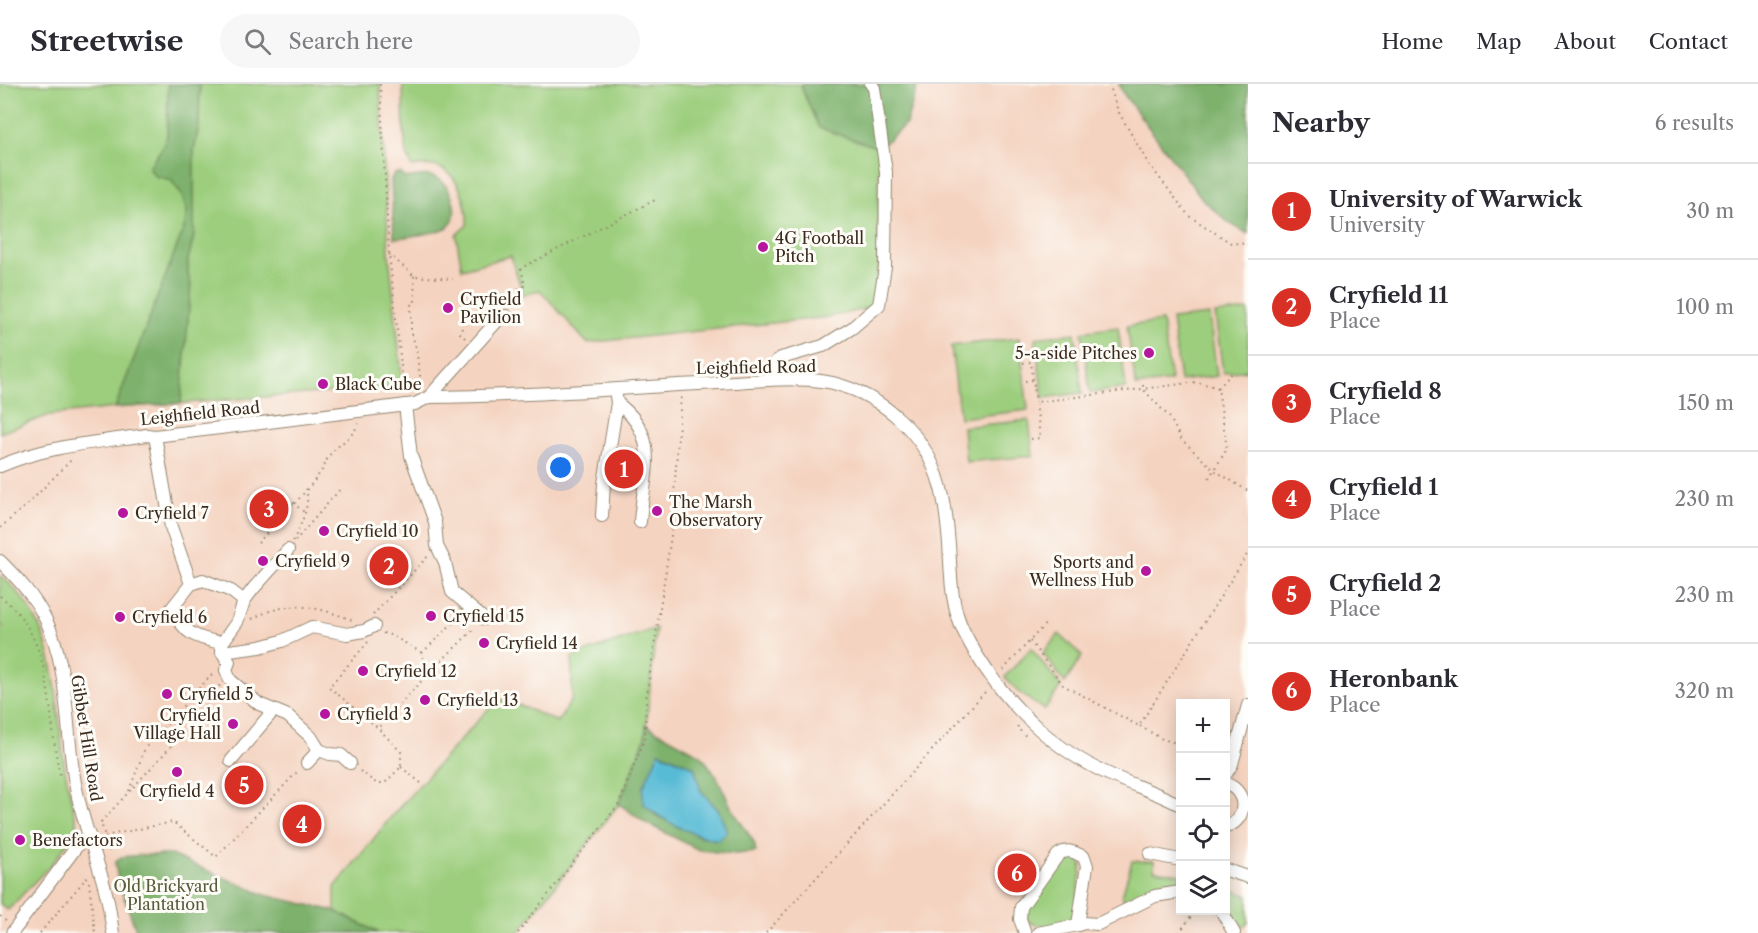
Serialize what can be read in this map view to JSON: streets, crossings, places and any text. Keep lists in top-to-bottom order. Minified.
{"streets":{"street":["Leighfield Road","Gibbet Hill Road"]},"parks":["Old Brickyard Plantation"],"places":["4G Football Pitch","Cryfield Pavilion","5-a-side Pitches","Black Cube","The Marsh Observatory","Cryfield 7","Cryfield 10","Cryfield 9","Sports and Wellness Hub","Cryfield 15","Cryfield 6","Cryfield 14","Cryfield 12","Cryfield 5","Cryfield 13","Cryfield 3","Cryfield Village Hall","Cryfield 4","Benefactors"],"page":{"header":"Streetwise","search":"Search here","nav":["Home","Map","About","Contact"],"heading":["Nearby","6 results"],"list":[{"mark":"1","name":"University of Warwick","note":"University","value":"30 m"},{"mark":"2","name":"Cryfield 11","note":"Place","value":"100 m"},{"mark":"3","name":"Cryfield 8","note":"Place","value":"150 m"},{"mark":"4","name":"Cryfield 1","note":"Place","value":"230 m"},{"mark":"5","name":"Cryfield 2","note":"Place","value":"230 m"},{"mark":"6","name":"Heronbank","note":"Place","value":"320 m"}],"pins":["1","3","2","5","4","6"],"map_buttons":["+","−"]}}
